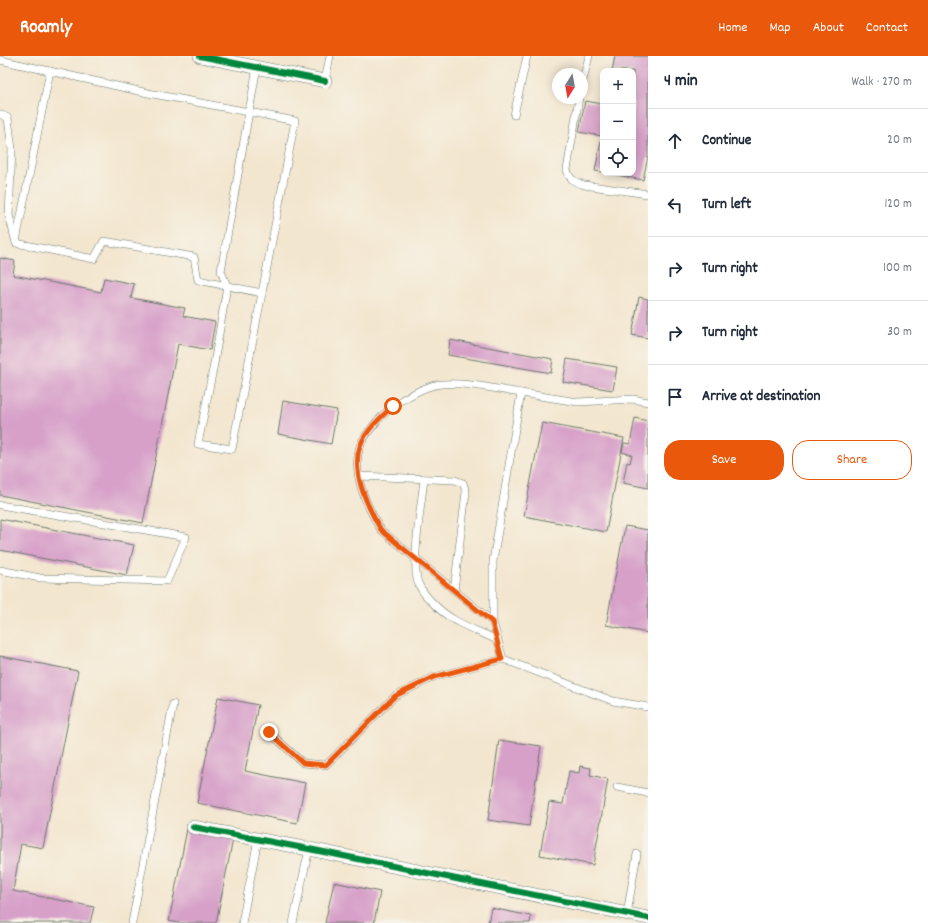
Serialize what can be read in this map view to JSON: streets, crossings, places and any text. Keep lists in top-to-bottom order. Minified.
{"north":"bottom","page":{"header":"Roamly","nav":["Home","Map","About","Contact"],"heading":["4 min","Walk · 270 m"],"map_buttons":["+","−"],"list":[["Continue","20 m"],["Turn left","120 m"],["Turn right","100 m"],["Turn right","30 m"],"Arrive at destination"],"buttons":["Save","Share"]}}
